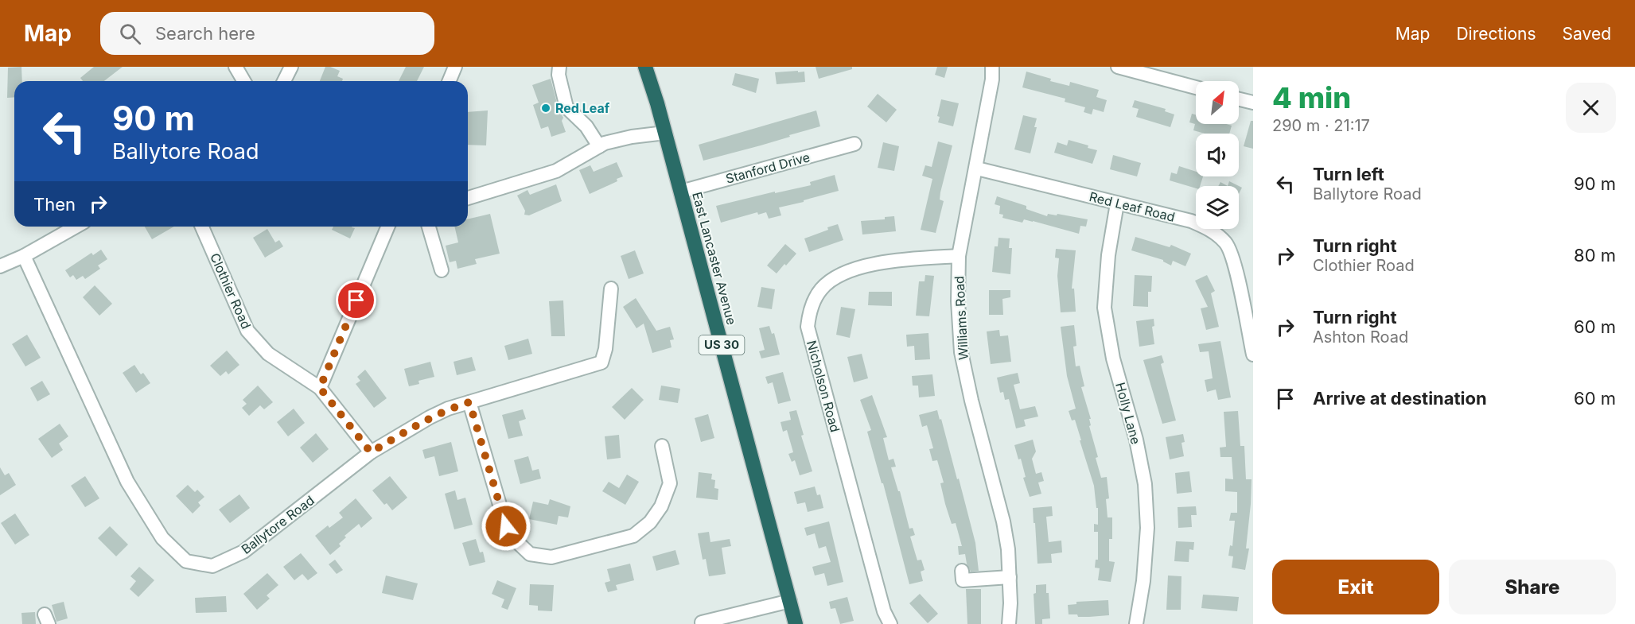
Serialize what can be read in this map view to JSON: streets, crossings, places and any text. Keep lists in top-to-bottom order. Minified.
{"streets":{"highway":["East Lancaster Avenue","US 30"],"street":["Stanford Drive","Red Leaf Road","Clothier Road","Williams Road","Nicholson Road","Holly Lane","Ballytore Road"]},"crossings":[["Stanford Drive","East Lancaster Avenue"],["Red Leaf Road","Williams Road"],["Red Leaf Road","Holly Lane"],["Clothier Road","Ballytore Road"],["Williams Road","Nicholson Road"]],"places":["Red Leaf"],"north":"top right","page":{"header":"Map","search":"Search here","nav":["Map","Directions","Saved"],"heading":["4 min","290 m · 21:17"],"turn":["90 m","Ballytore Road"],"list":[{"name":"Turn left","note":"Ballytore Road","value":"90 m"},{"name":"Turn right","note":"Clothier Road","value":"80 m"},{"name":"Turn right","note":"Ashton Road","value":"60 m"},{"name":"Arrive at destination","value":"60 m"}],"then":"Then","buttons":["Exit","Share"]}}
